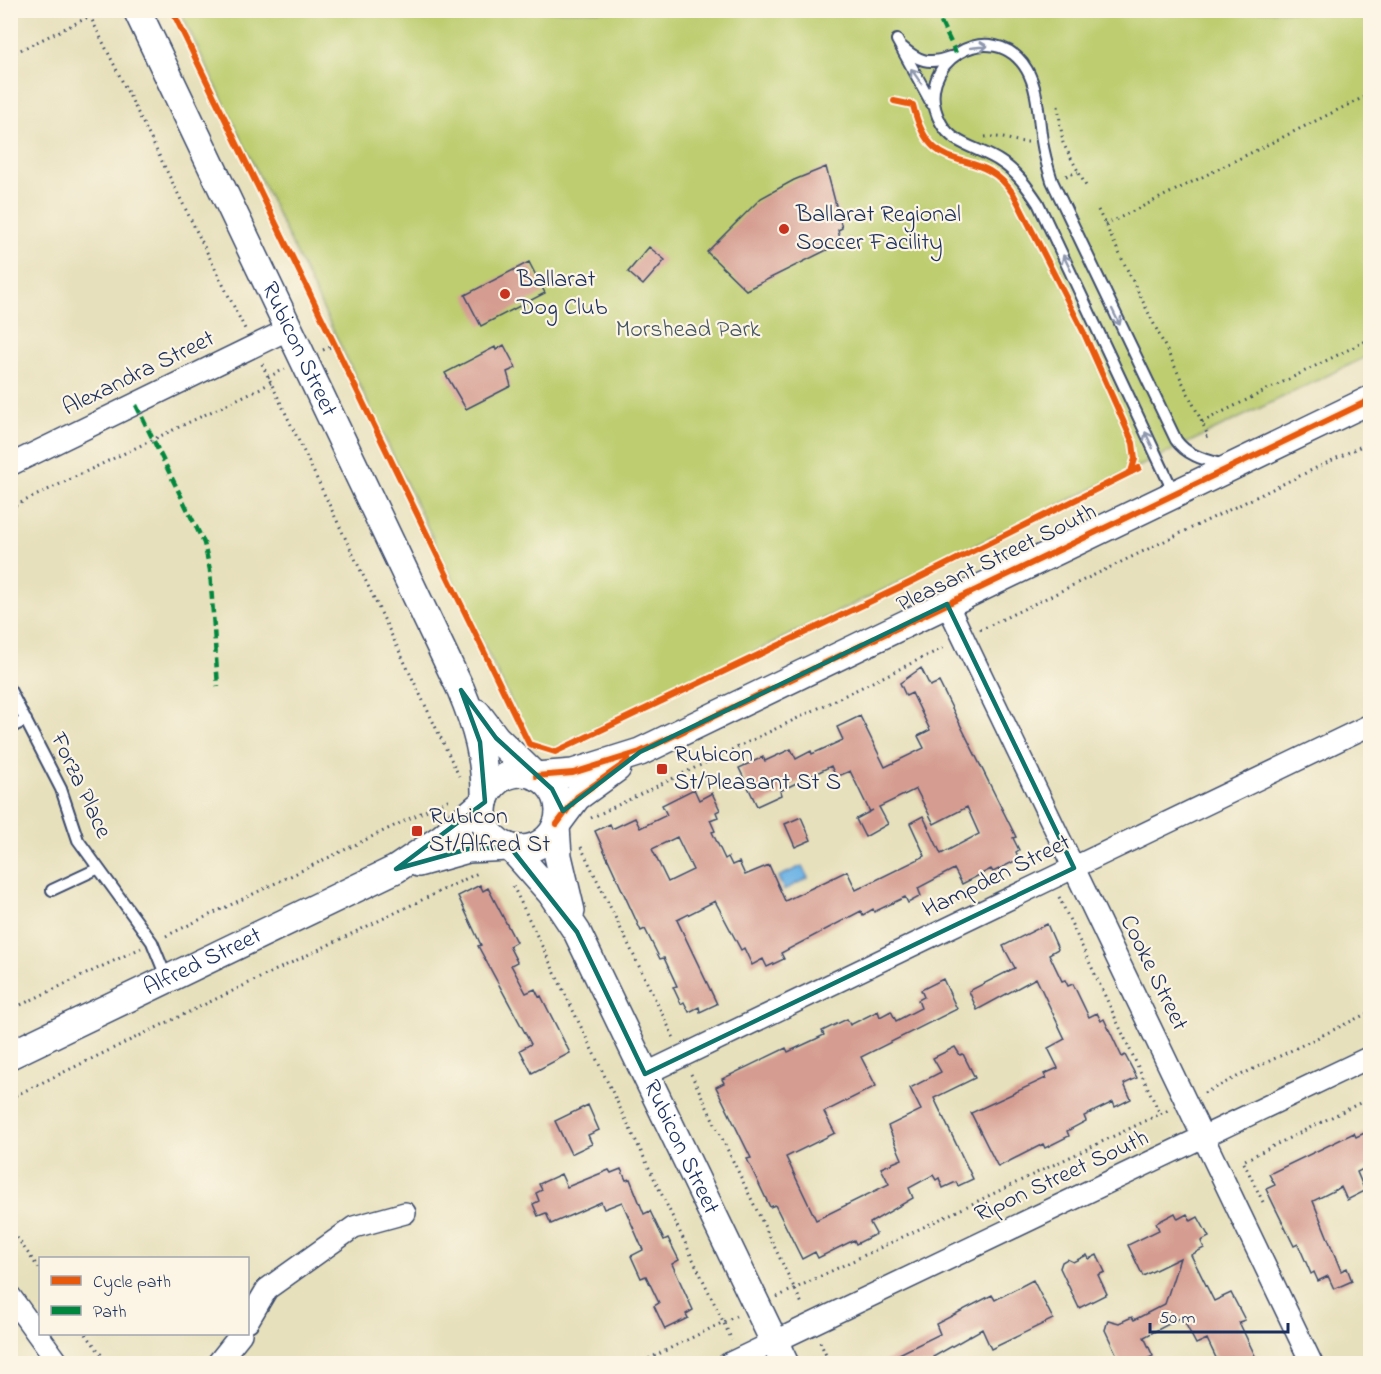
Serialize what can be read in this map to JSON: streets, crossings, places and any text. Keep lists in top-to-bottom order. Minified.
{"streets":{"street":["Rubicon Street","Alexandra Street","Pleasant Street South","Hampden Street","Alfred Street","Cooke Street","Ripon Street South"],"lane":["Forza Place"]},"crossings":[["Rubicon Street","Alexandra Street"],["Rubicon Street","Pleasant Street South"],["Rubicon Street","Hampden Street"],["Rubicon Street","Alfred Street"],["Rubicon Street","Ripon Street South"],["Pleasant Street South","Alfred Street"],["Pleasant Street South","Cooke Street"],["Forza Place","Alfred Street"],["Hampden Street","Cooke Street"],["Cooke Street","Ripon Street South"]],"parks":["Morshead Park"],"places":{"other":["Ballarat Regional Soccer Facility","Ballarat Dog Club"],"transit":["Rubicon St/Pleasant St S","Rubicon St/Alfred St"]},"legend":["Cycle path","Path"],"scale_bar":"50 m"}
